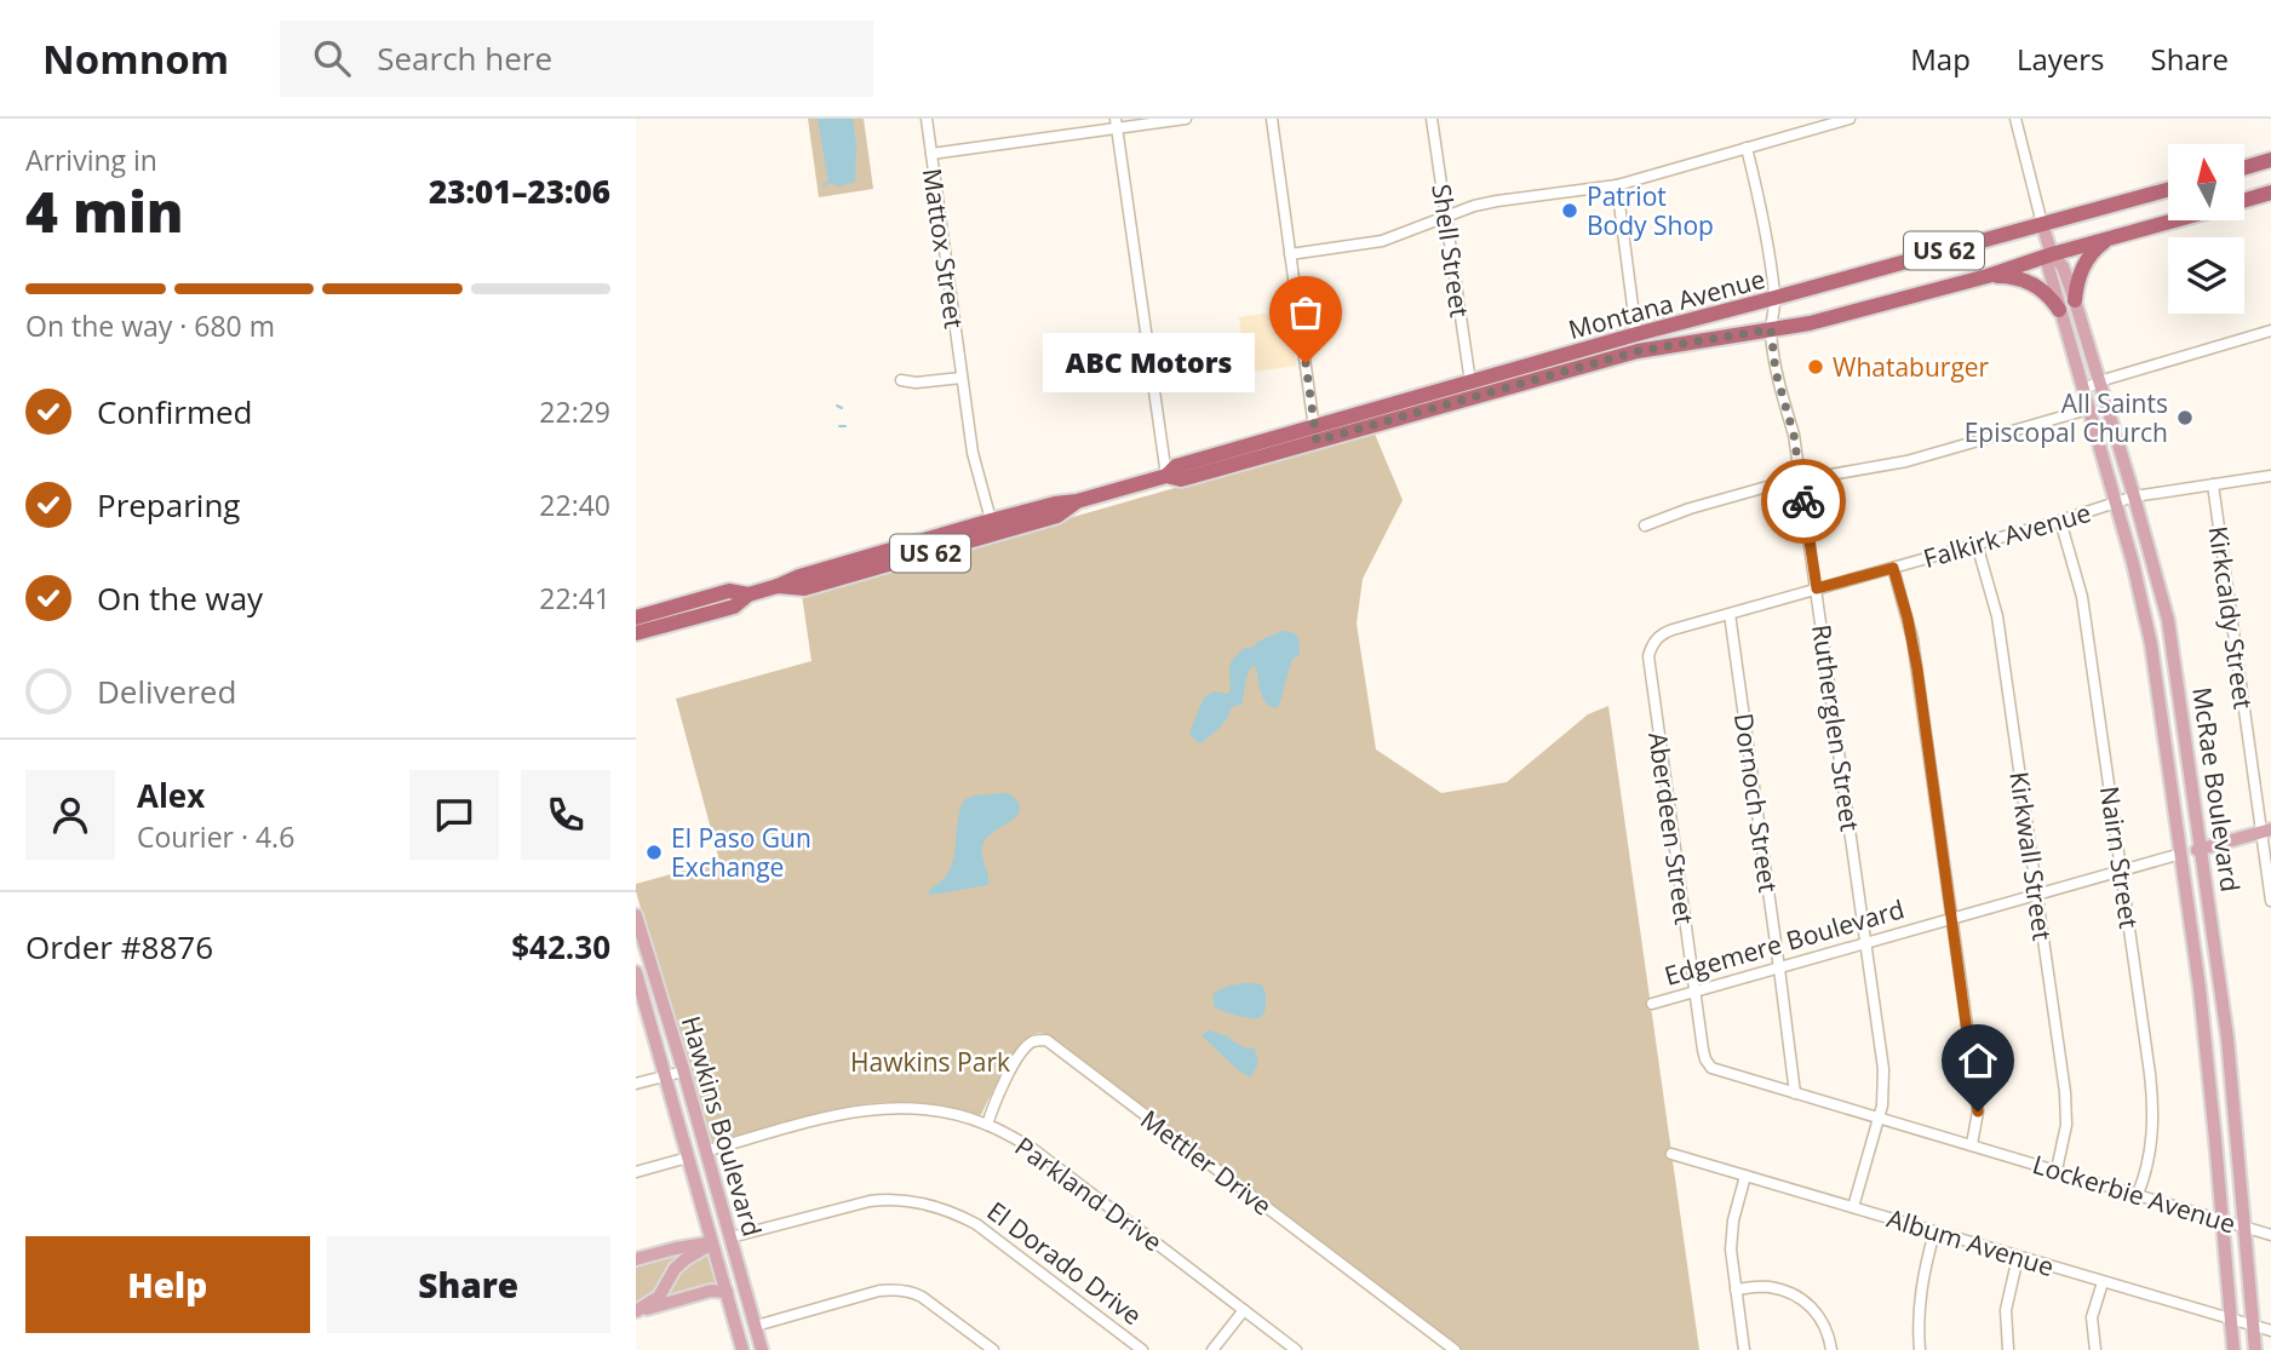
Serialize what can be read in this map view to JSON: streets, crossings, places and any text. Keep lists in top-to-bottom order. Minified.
{"streets":{"highway":["US 62","Montana Avenue"],"main road":["McRae Boulevard","Edgemere Boulevard","Hawkins Boulevard","El Dorado Drive"],"street":["Mattox Street","Shell Street","Falkirk Avenue","Kirkcaldy Street","Rutherglen Street","Dornoch Street","Aberdeen Street","Kirkwall Street","Nairn Street","Mettler Drive","Parkland Drive","Lockerbie Avenue","Album Avenue"]},"crossings":[["Mattox Street","Montana Avenue"],["Shell Street","Montana Avenue"],["Montana Avenue","Rutherglen Street"],["Montana Avenue","McRae Boulevard"],["Falkirk Avenue","Kirkcaldy Street"],["Falkirk Avenue","Rutherglen Street"],["Falkirk Avenue","McRae Boulevard"],["Falkirk Avenue","Dornoch Street"],["Falkirk Avenue","Aberdeen Street"],["Falkirk Avenue","Kirkwall Street"],["Falkirk Avenue","Nairn Street"],["Kirkcaldy Street","Edgemere Boulevard"],["Rutherglen Street","Edgemere Boulevard"],["Rutherglen Street","Lockerbie Avenue"],["Rutherglen Street","Album Avenue"],["McRae Boulevard","Edgemere Boulevard"],["McRae Boulevard","Lockerbie Avenue"],["McRae Boulevard","Album Avenue"],["Dornoch Street","Edgemere Boulevard"],["Dornoch Street","Lockerbie Avenue"],["Aberdeen Street","Edgemere Boulevard"],["Aberdeen Street","Lockerbie Avenue"],["Kirkwall Street","Edgemere Boulevard"],["Kirkwall Street","Lockerbie Avenue"],["Nairn Street","Edgemere Boulevard"],["Nairn Street","Lockerbie Avenue"],["Hawkins Boulevard","Parkland Drive"],["Hawkins Boulevard","El Dorado Drive"],["Mettler Drive","Parkland Drive"]],"parks":["Hawkins Park"],"places":["Patriot Body Shop","ABC Motors","Whataburger","All Saints Episcopal Church","El Paso Gun Exchange"],"north":"top","page":{"header":"Nomnom","search":"Search here","nav":["Map","Layers","Share"],"heading":["4 min","Arriving in","23:01–23:06"],"panel":["Alex","Courier · 4.6","Order #8876","$42.30"],"bar":"On the way · 680 m","bubble":"ABC Motors","list":[["Confirmed","22:29"],["Preparing","22:40"],["On the way","22:41"],"Delivered"],"buttons":["Help","Share"]}}
